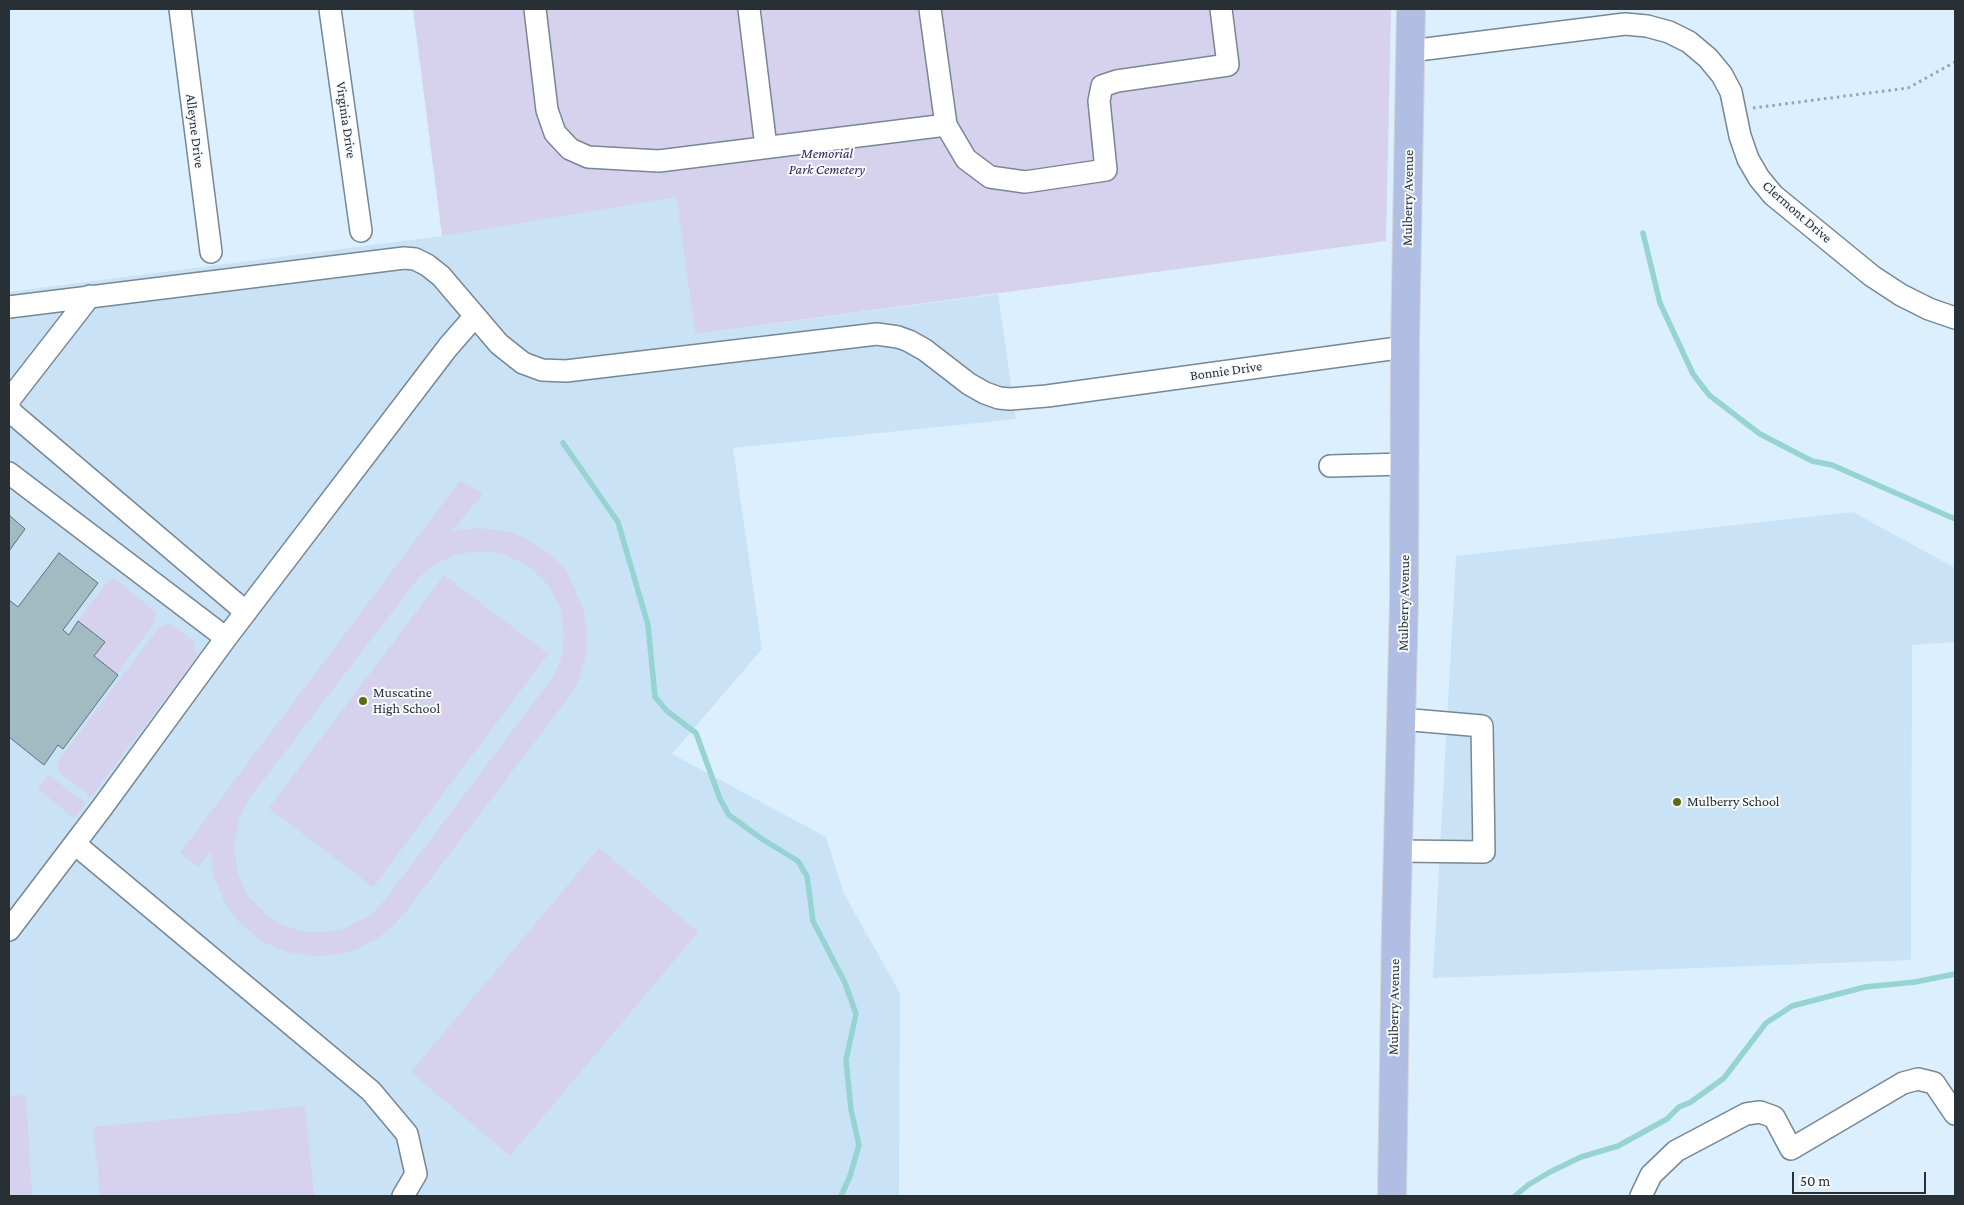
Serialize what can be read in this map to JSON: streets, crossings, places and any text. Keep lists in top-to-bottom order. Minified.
{"streets":{"main road":["Mulberry Avenue"],"street":["Virginia Drive","Alleyne Drive","Clermont Drive","Bonnie Drive"]},"crossings":[["Mulberry Avenue","Clermont Drive"],["Mulberry Avenue","Bonnie Drive"]],"parks":["Memorial Park Cemetery"],"places":["Muscatine High School","Mulberry School"],"scale_bar":"50 m"}
